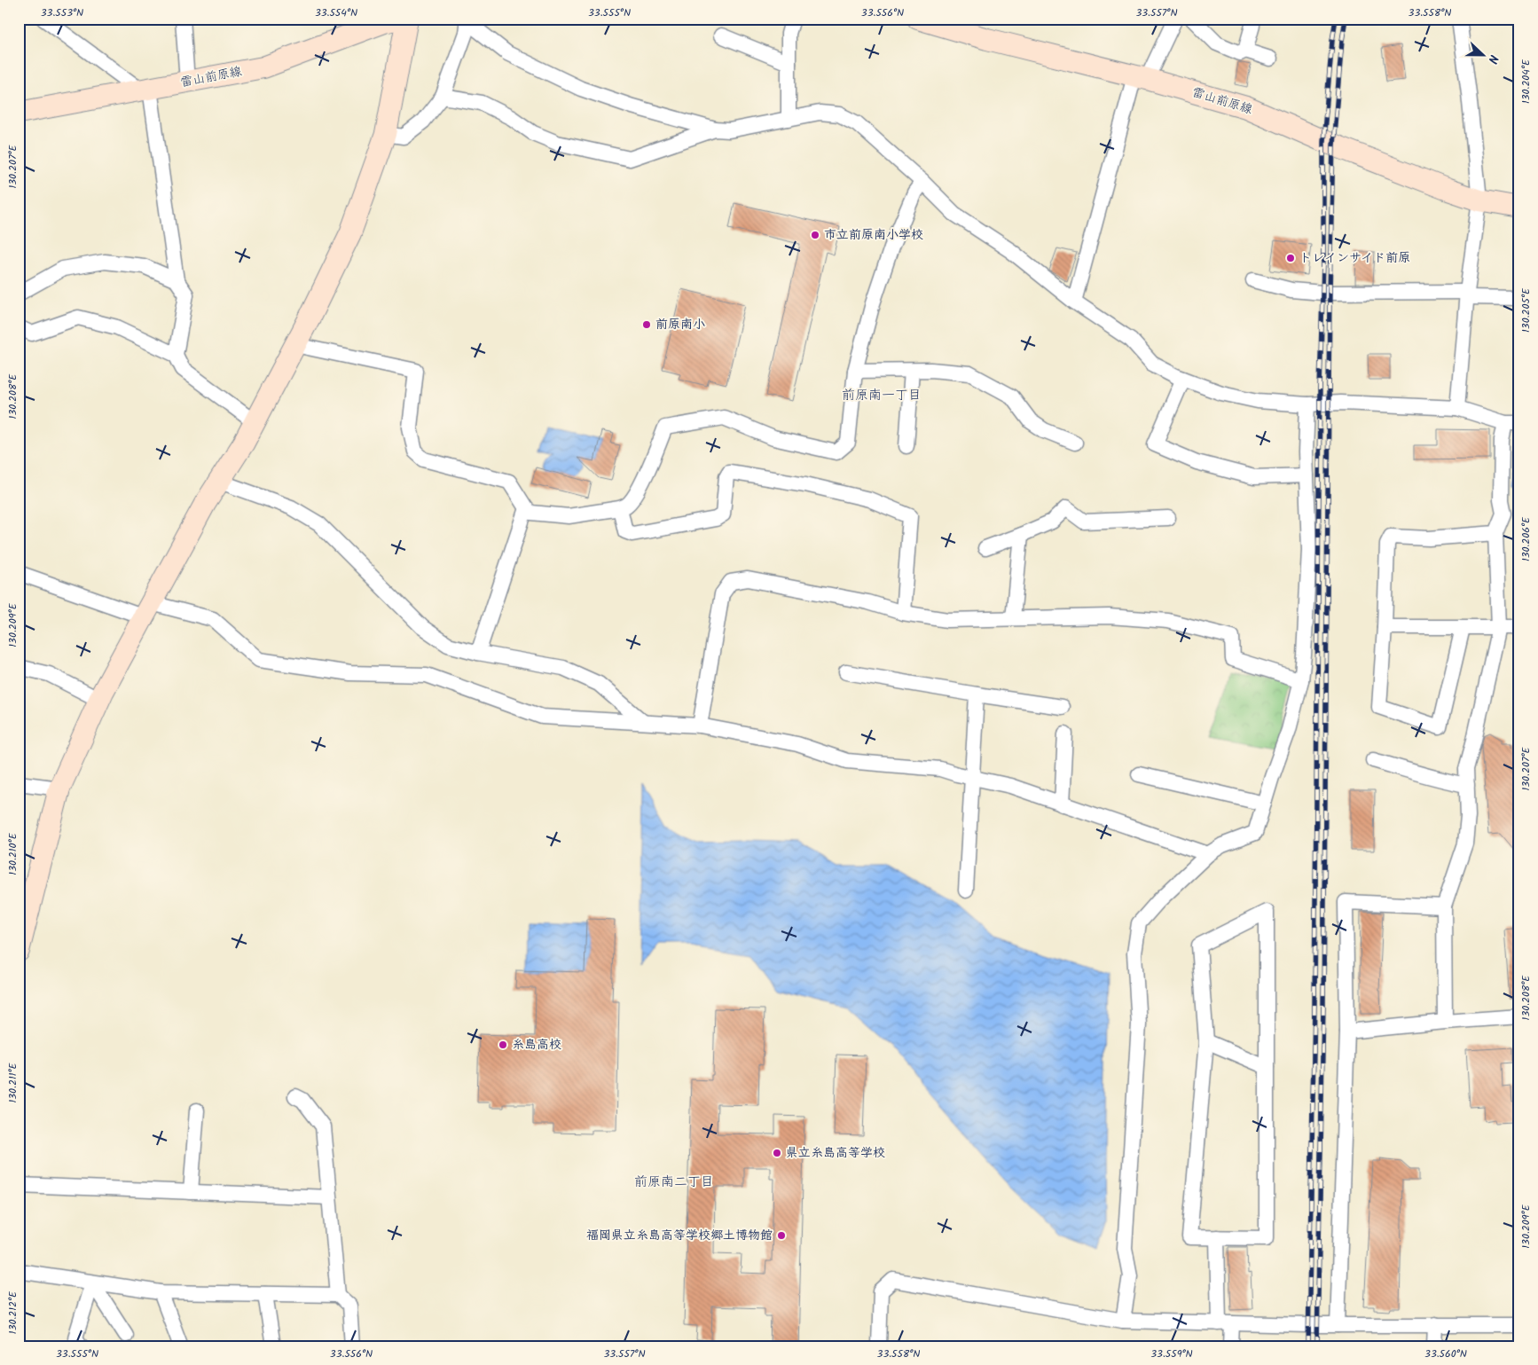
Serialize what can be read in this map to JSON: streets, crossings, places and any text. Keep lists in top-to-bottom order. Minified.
{"streets":{"street":["雷山前原線"]},"districts":["前原南一丁目","前原南二丁目"],"places":["市立前原南小学校","トレインサイド前原","前原南小","糸島高校","県立糸島高等学校","福岡県立糸島高等学校郷土博物館"],"north":"right","coordinates":["33.553°N","33.554°N","33.555°N","33.556°N","33.557°N","33.558°N","130.204°E","130.207°E","130.205°E","130.208°E","130.206°E","130.209°E","130.210°E","130.211°E","130.212°E","33.559°N","33.560°N"]}
